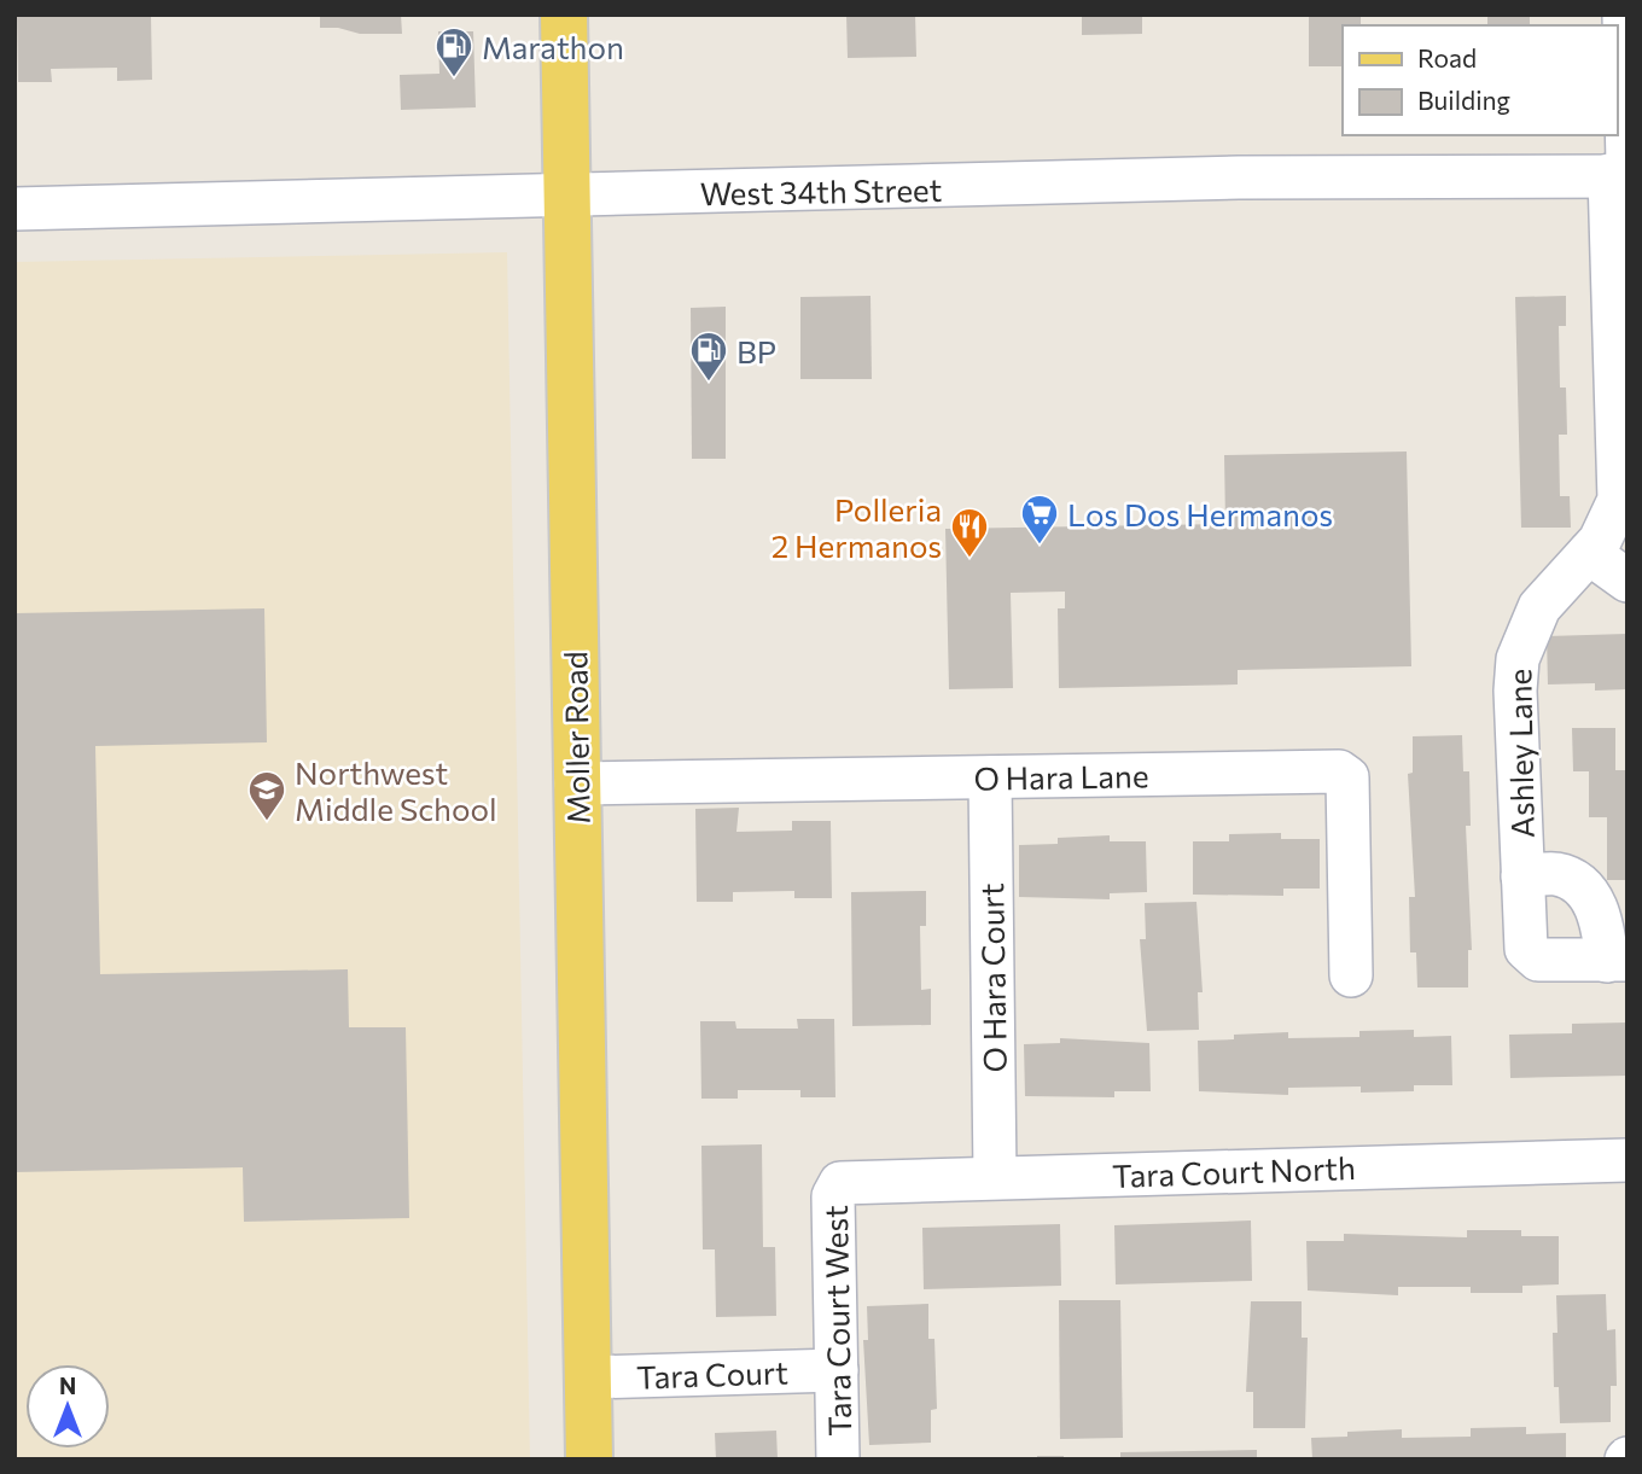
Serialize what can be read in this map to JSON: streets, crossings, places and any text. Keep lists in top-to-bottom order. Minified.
{"streets":{"main road":["Moller Road"],"street":["West 34th Street","Ashley Lane","O Hara Lane","O Hara Court","Tara Court North","Tara Court West","Tara Court"]},"crossings":[["West 34th Street","Moller Road"],["West 34th Street","Ashley Lane"],["Moller Road","O Hara Lane"],["Moller Road","Tara Court"],["O Hara Lane","O Hara Court"],["O Hara Court","Tara Court North"],["Tara Court North","Tara Court West"],["Tara Court West","Tara Court"]],"places":{"fuel station":["Marathon","BP"],"supermarket":["Los Dos Hermanos"],"restaurant":["Polleria 2 Hermanos"],"school or university":["Northwest Middle School"]},"legend":["Road","Building"],"north":"top"}
